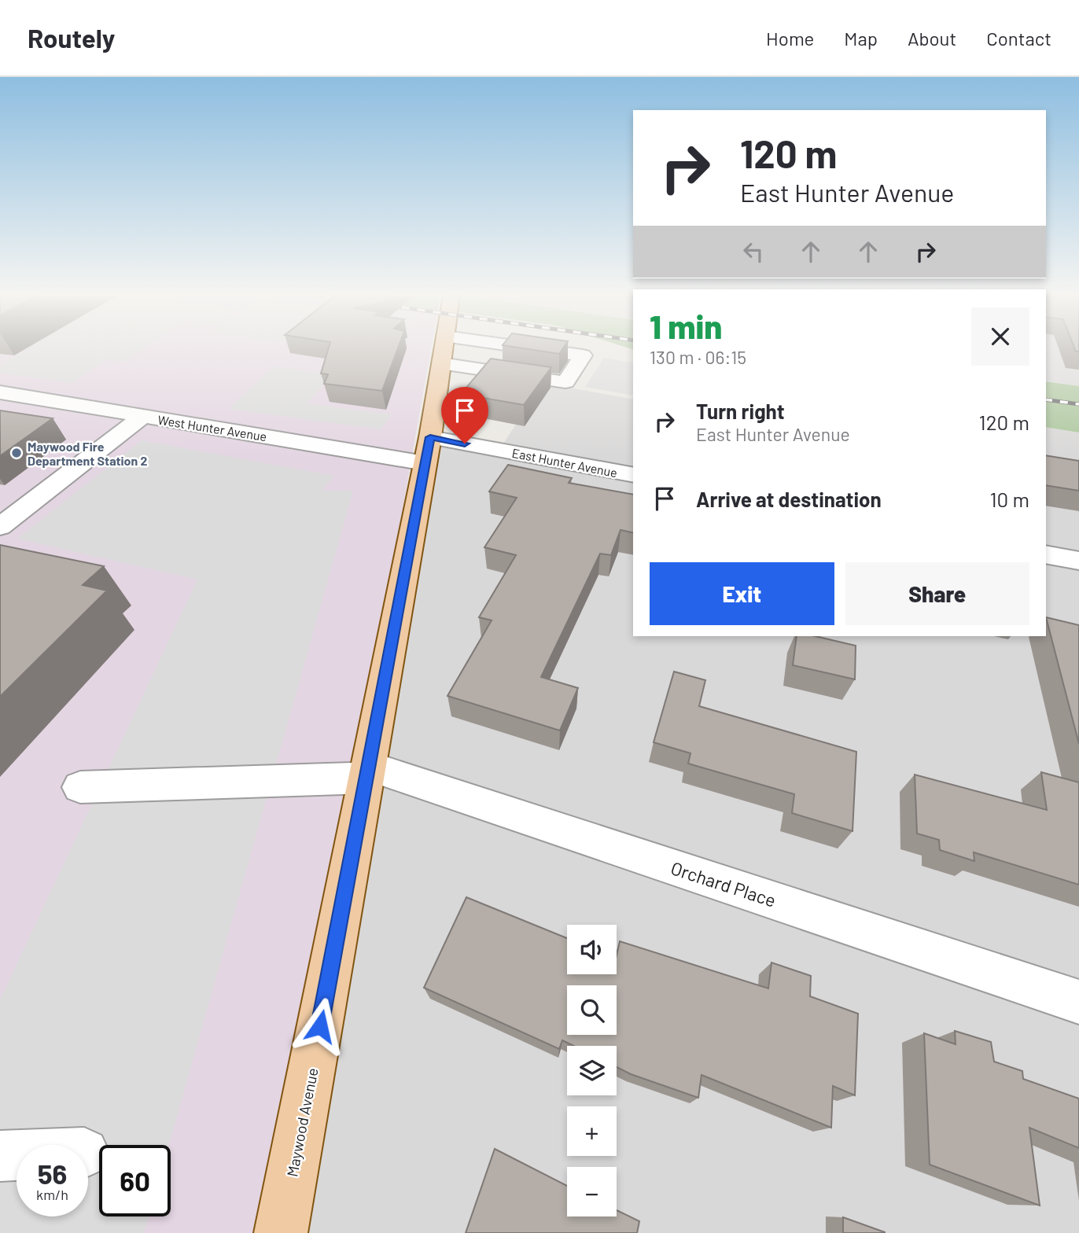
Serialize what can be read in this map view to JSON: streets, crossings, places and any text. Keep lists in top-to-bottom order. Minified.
{"streets":{"main road":["Maywood Avenue"],"street":["West Hunter Avenue","East Hunter Avenue","Orchard Place"]},"crossings":[["West Hunter Avenue","Maywood Avenue"],["East Hunter Avenue","Maywood Avenue"],["Orchard Place","Maywood Avenue"]],"places":["Maywood Fire Department Station 2"],"page":{"header":"Routely","nav":["Home","Map","About","Contact"],"turn":["120 m","East Hunter Avenue"],"heading":["1 min","130 m · 06:15"],"list":[{"name":"Turn right","note":"East Hunter Avenue","value":"120 m"},{"name":"Arrive at destination","value":"10 m"}],"buttons":["Exit","Share"],"map_buttons":["+","−"],"speed":"56 km/h","limit":"60"}}
